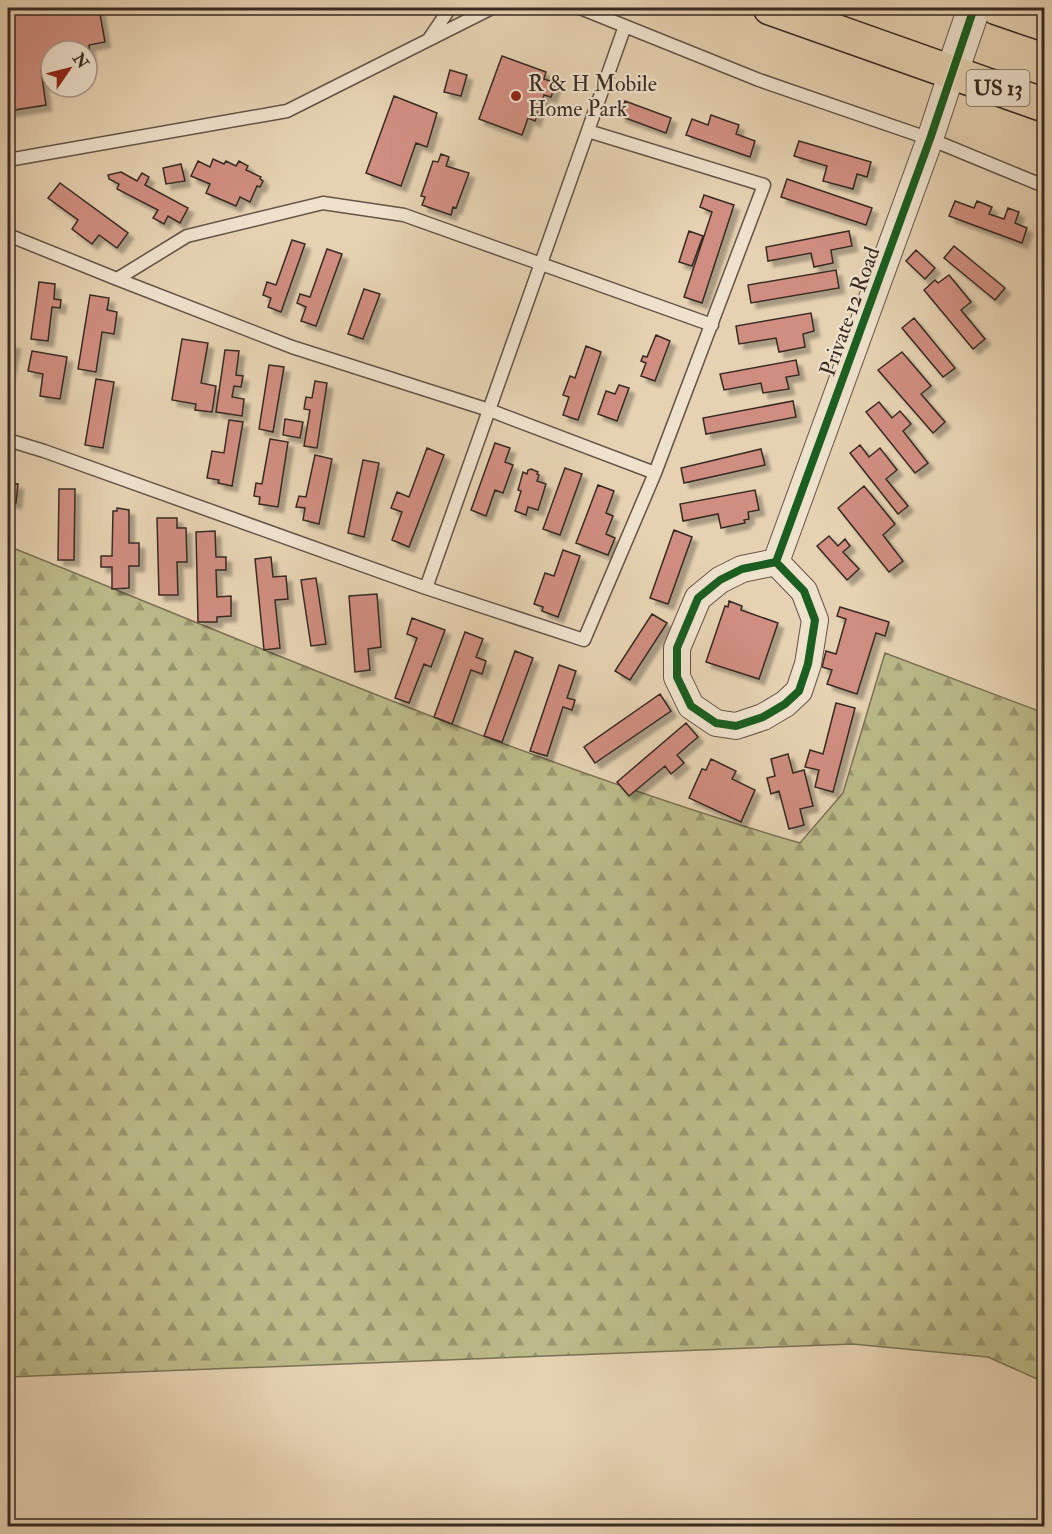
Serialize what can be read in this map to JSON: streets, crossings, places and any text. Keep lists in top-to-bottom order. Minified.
{"streets":{"main road":["US 13"],"street":["Private 12 Road"]},"crossings":[["US 13","Private 12 Road"]],"places":["R & H Mobile Home Park"],"north":"top right"}
